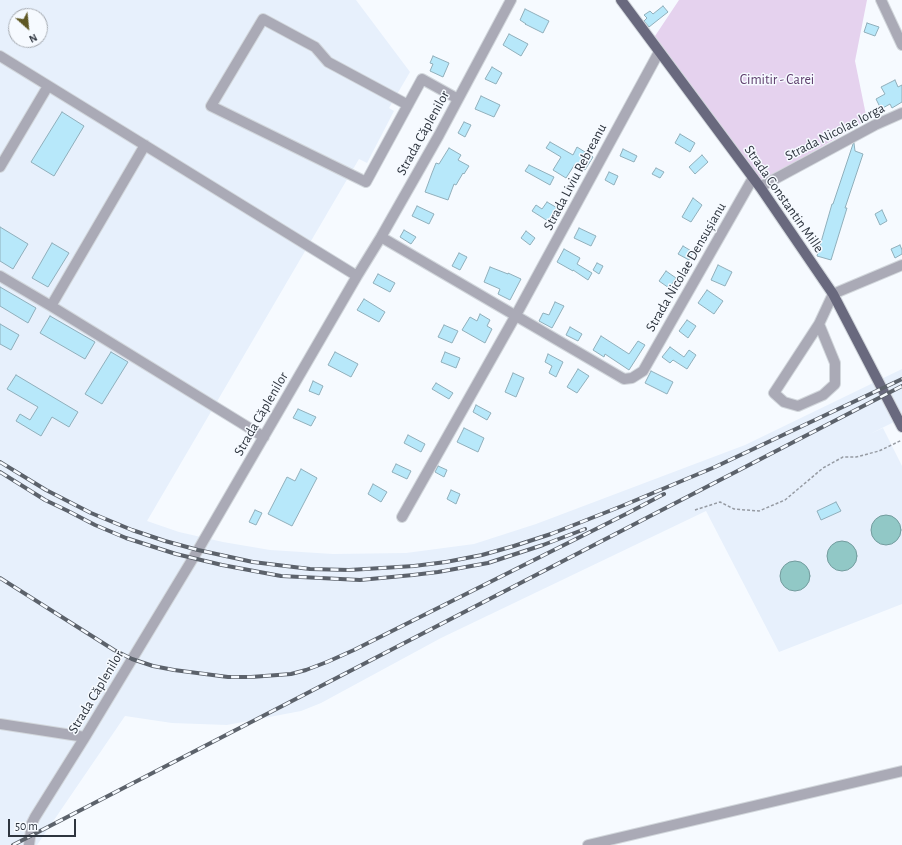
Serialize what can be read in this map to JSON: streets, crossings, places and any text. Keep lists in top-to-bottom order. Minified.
{"streets":{"main road":["Strada Constantin Mille"],"street":["Strada Nicolae Iorga","Strada Căplenilor","Strada Liviu Rebreanu","Strada Nicolae Densușianu"]},"crossings":[["Strada Nicolae Iorga","Strada Constantin Mille"],["Strada Liviu Rebreanu","Strada Constantin Mille"],["Strada Liviu Rebreanu","Strada Nicolae Densușianu"],["Strada Constantin Mille","Strada Nicolae Densușianu"]],"parks":["Cimitir - Carei"],"scale_bar":"50 m","north":"bottom right"}
